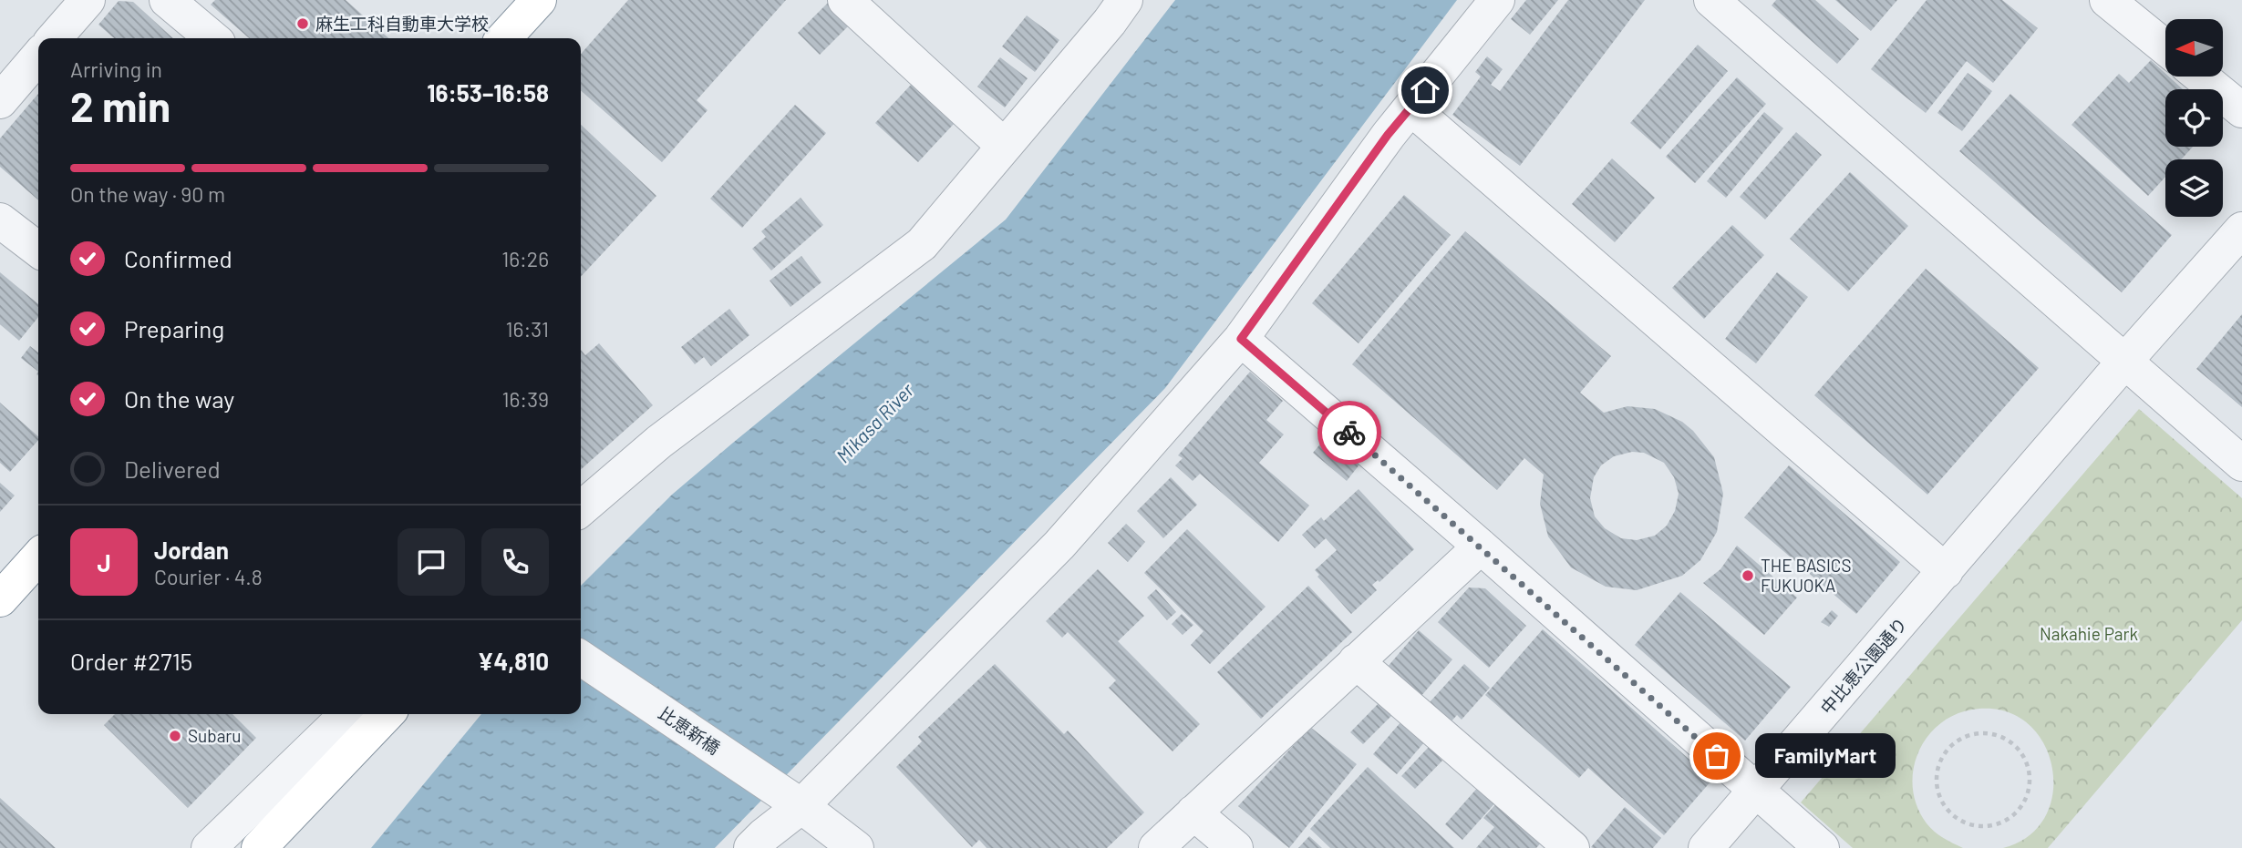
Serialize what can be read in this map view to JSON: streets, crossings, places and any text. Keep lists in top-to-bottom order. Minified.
{"streets":{"street":["中比恵公園通り","比恵新橋"]},"water":["Mikasa River"],"parks":["Nakahie Park"],"places":["麻生工科自動車大学校","THE BASICS FUKUOKA","Subaru","FamilyMart"],"north":"left","page":{"heading":["2 min","Arriving in","16:53–16:58"],"panel":["Jordan","Courier · 4.8","Order #2715","¥4,810"],"bar":"On the way · 90 m","list":[["Confirmed","16:26"],["Preparing","16:31"],["On the way","16:39"],"Delivered"],"round":"J","bubble":"FamilyMart"}}
